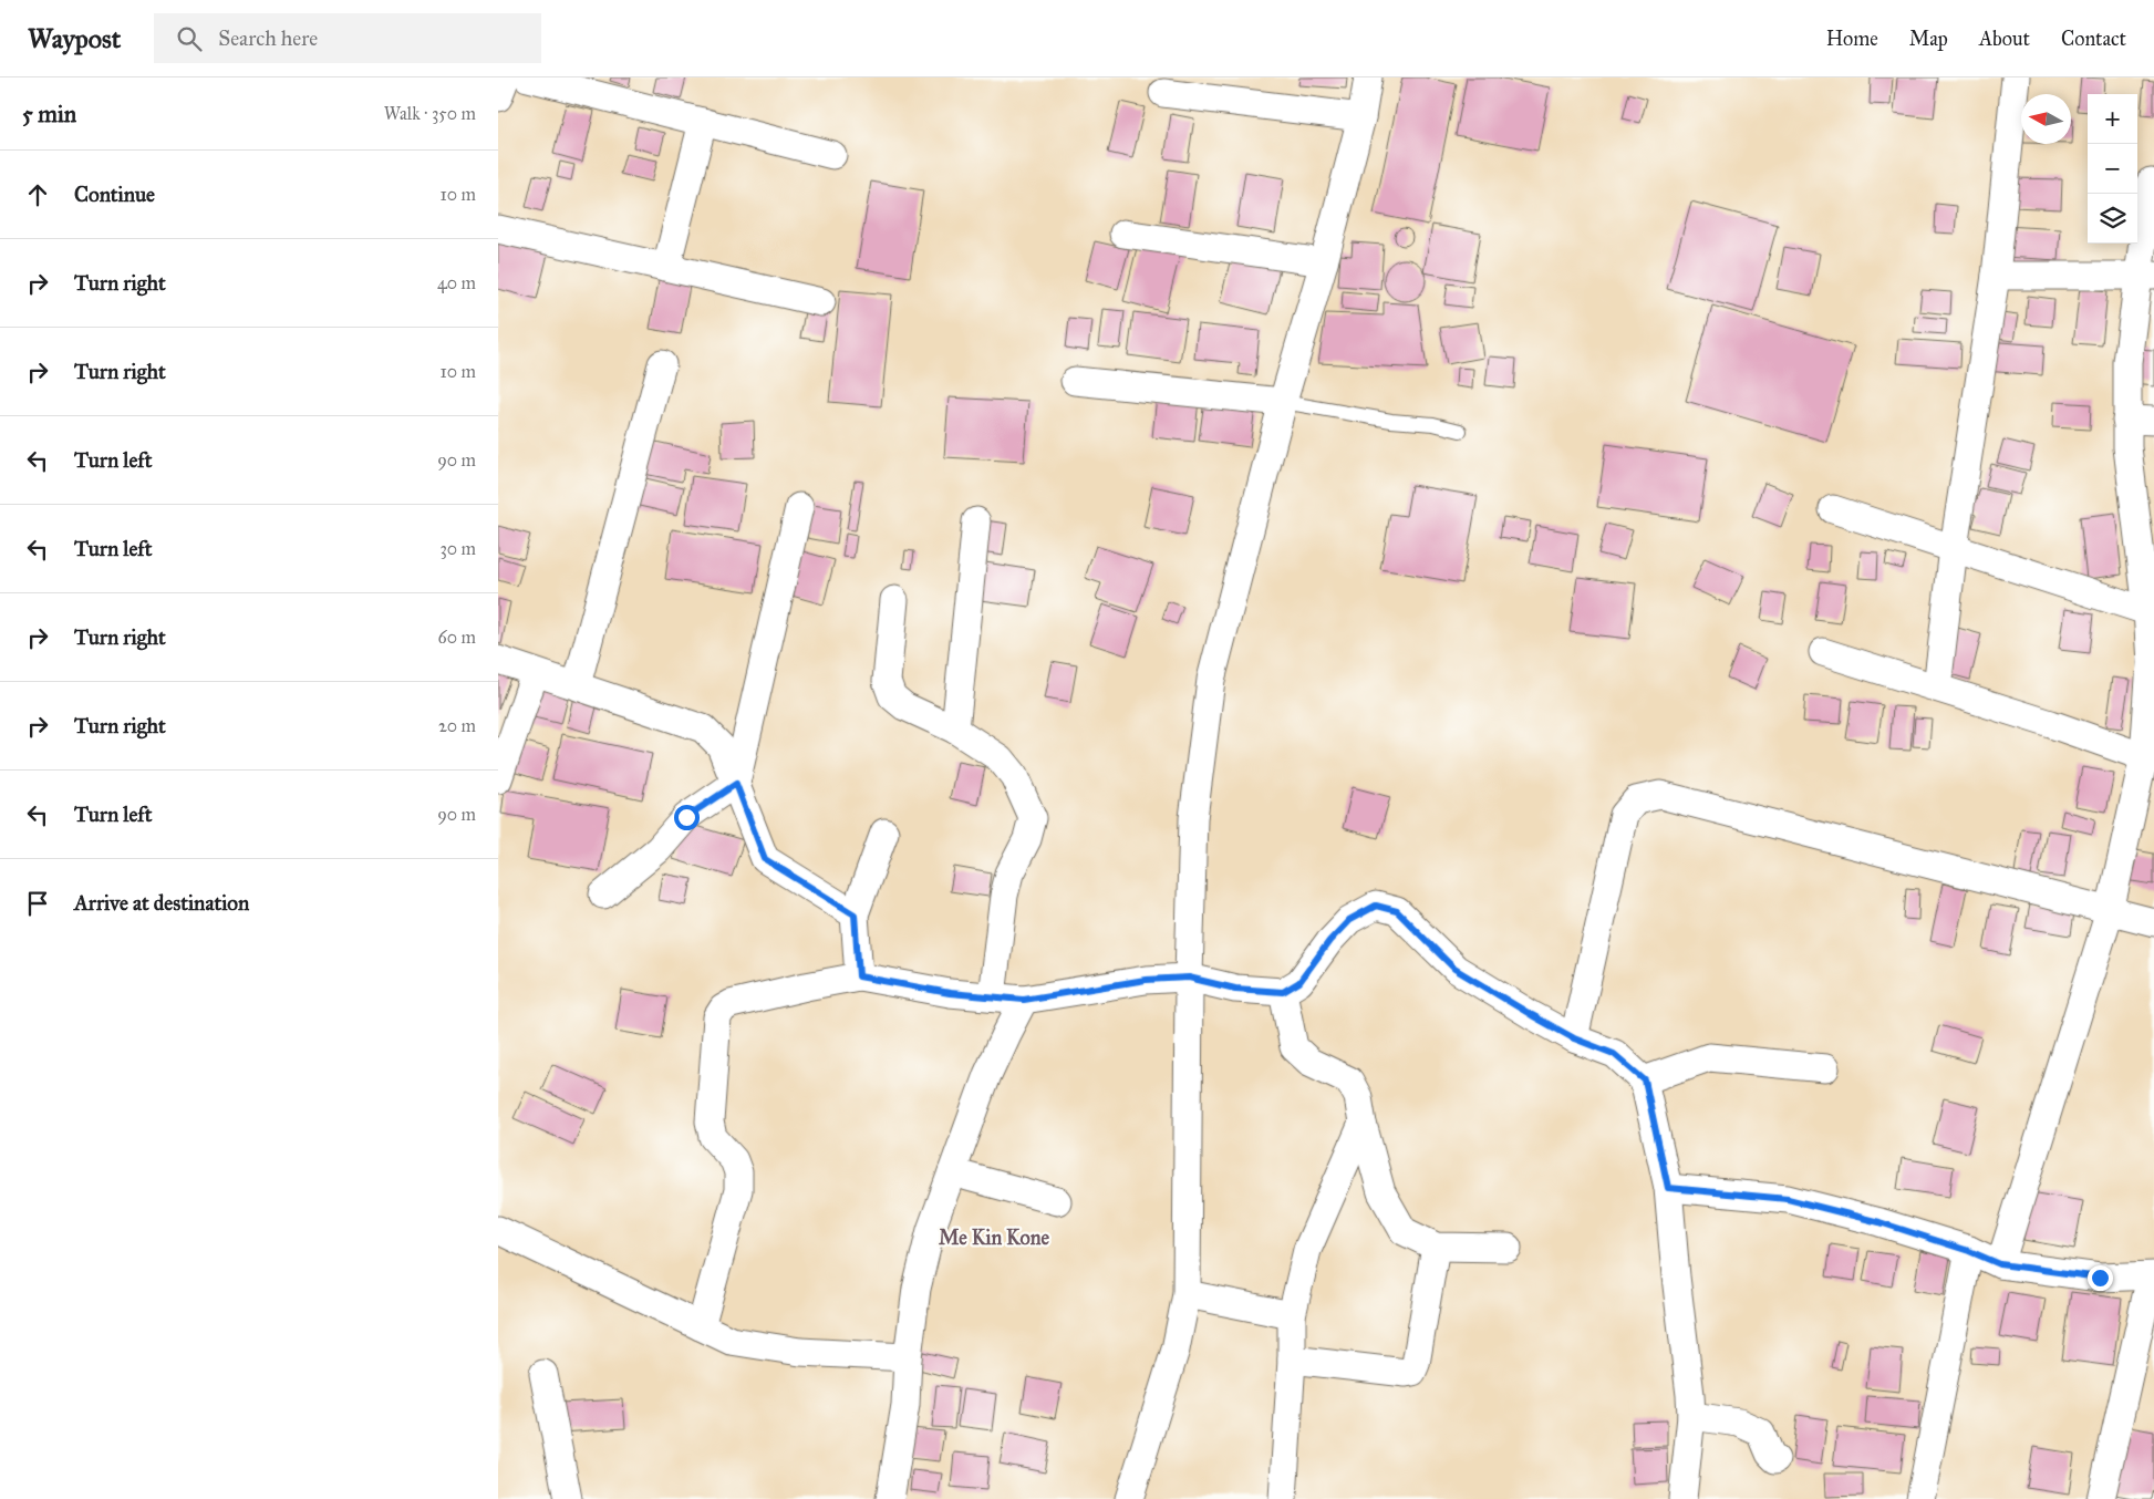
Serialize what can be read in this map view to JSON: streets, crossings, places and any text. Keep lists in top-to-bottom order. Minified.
{"districts":["Me Kin Kone"],"north":"left","page":{"header":"Waypost","search":"Search here","nav":["Home","Map","About","Contact"],"heading":["5 min","Walk · 350 m"],"map_buttons":["+","−"],"list":[["Continue","10 m"],["Turn right","40 m"],["Turn right","10 m"],["Turn left","90 m"],["Turn left","30 m"],["Turn right","60 m"],["Turn right","20 m"],["Turn left","90 m"],"Arrive at destination"]}}
